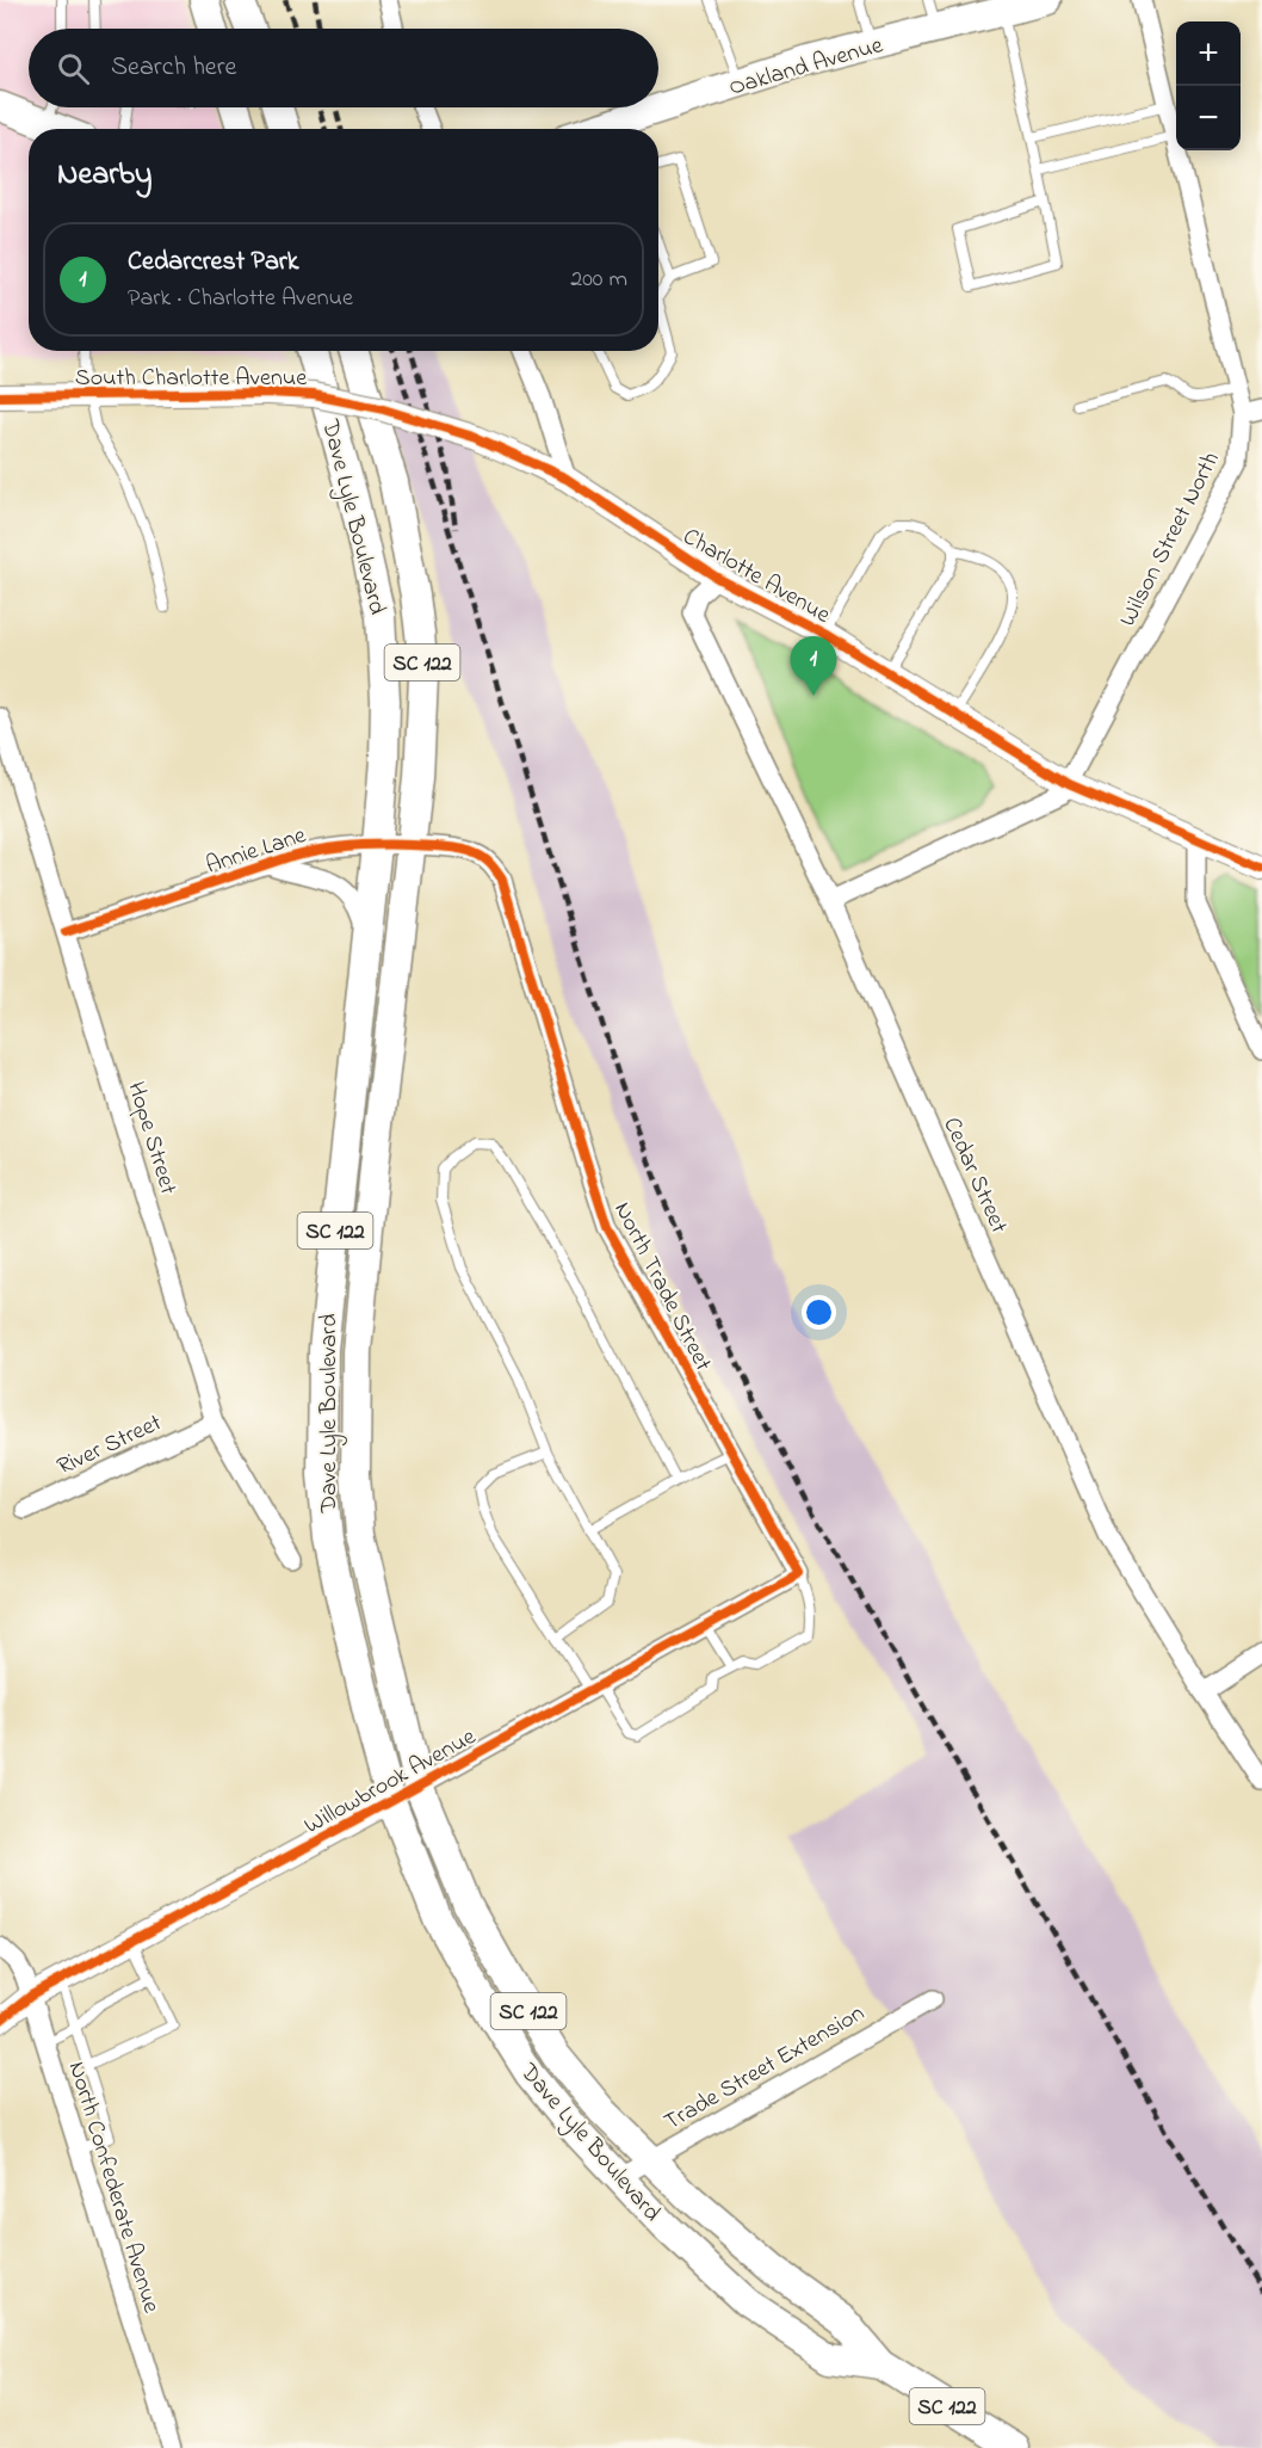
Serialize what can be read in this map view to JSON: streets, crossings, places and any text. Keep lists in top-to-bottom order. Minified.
{"streets":{"main road":["Oakland Avenue","Dave Lyle Boulevard","SC 122"],"street":["South Charlotte Avenue","Wilson Street North","Charlotte Avenue","Annie Lane","Hope Street","Cedar Street","North Trade Street","River Street","Willowbrook Avenue","Trade Street Extension","North Confederate Avenue"]},"crossings":[["South Charlotte Avenue","Charlotte Avenue"],["Dave Lyle Boulevard","Annie Lane"],["Dave Lyle Boulevard","Willowbrook Avenue"],["Dave Lyle Boulevard","Trade Street Extension"],["Wilson Street North","Charlotte Avenue"],["Wilson Street North","Cedar Street"],["Charlotte Avenue","Cedar Street"],["Annie Lane","Hope Street"],["Annie Lane","North Trade Street"],["Hope Street","River Street"],["North Trade Street","Willowbrook Avenue"],["Willowbrook Avenue","North Confederate Avenue"]],"page":{"map_buttons":["+","−"],"search":"Search here","heading":"Nearby","list":[{"mark":"1","name":"Cedarcrest Park","note":"Park · Charlotte Avenue","value":"200 m"}],"pins":"1"}}
